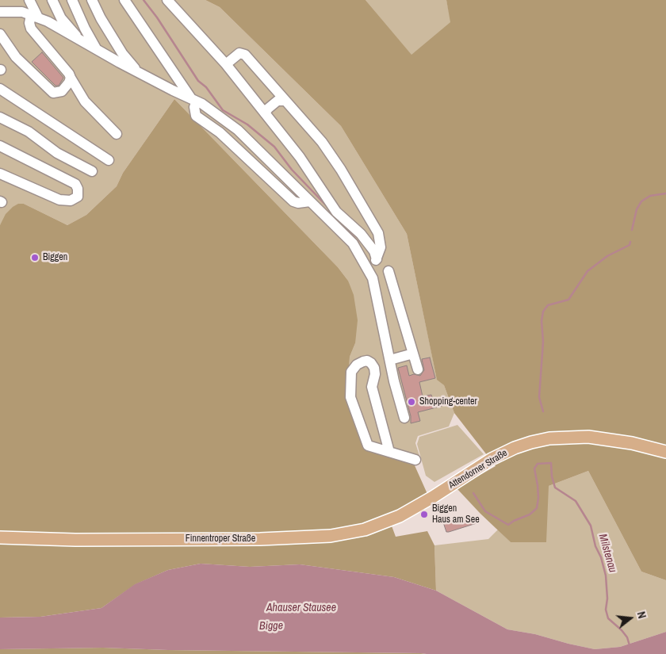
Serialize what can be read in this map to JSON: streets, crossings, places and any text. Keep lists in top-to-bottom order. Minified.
{"streets":{"main road":["Attendorner Straße","Finnentroper Straße"]},"crossings":[["Attendorner Straße","Finnentroper Straße"]],"water":["Milstenau","Ahauser Stausee","Bigge"],"places":["Biggen","Shopping-center","Biggen Haus am See"],"north":"right"}
